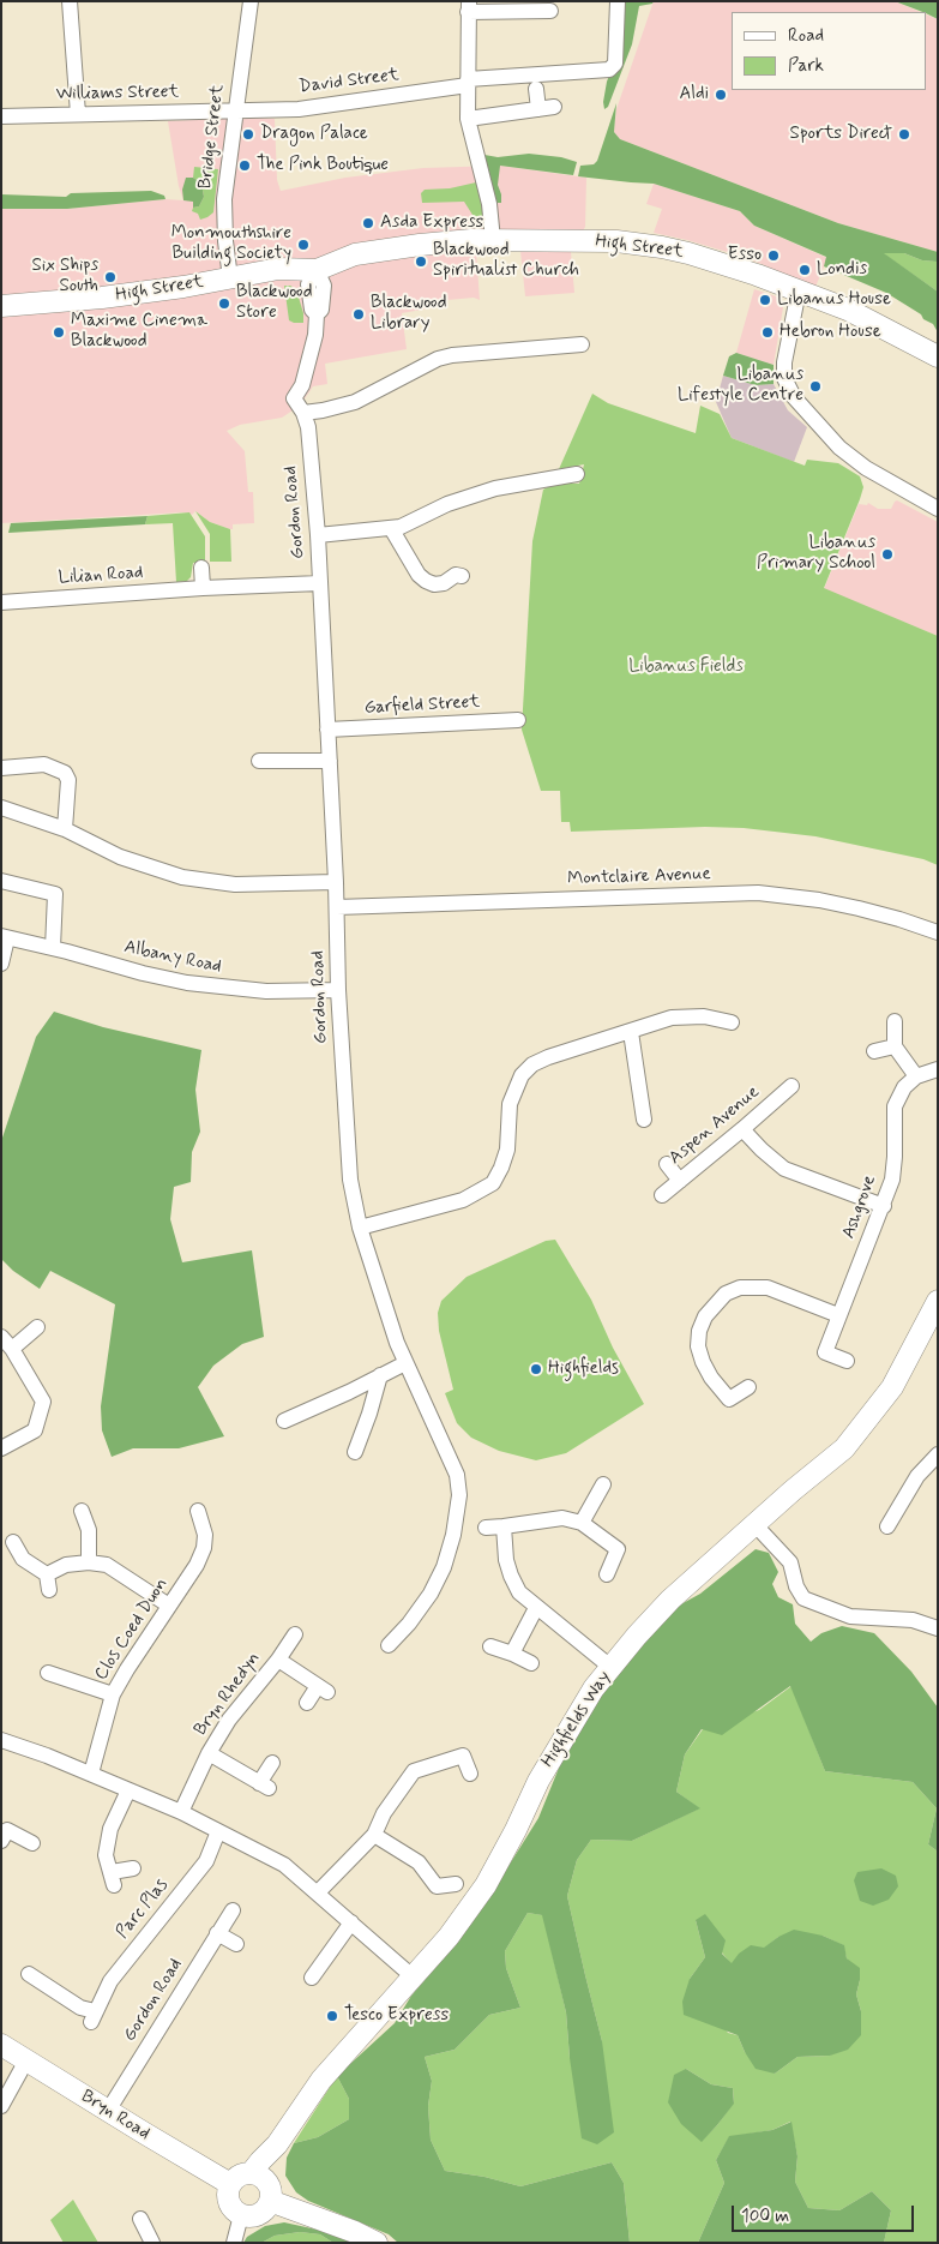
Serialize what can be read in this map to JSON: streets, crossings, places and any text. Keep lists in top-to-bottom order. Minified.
{"streets":{"main road":["High Street","Highfields Way","Bryn Road"],"street":["David Street","Williams Street","Bridge Street","Gordon Road","Lilian Road","Garfield Street","Montclaire Avenue","Albany Road","Aspen Avenue","Ashgrove","Clos Coed Duon","Bryn Rhedyn","Parc Plas"]},"crossings":[["David Street","Williams Street"],["David Street","Bridge Street"],["Williams Street","Bridge Street"],["Bridge Street","High Street"],["High Street","Gordon Road"],["Gordon Road","Lilian Road"],["Gordon Road","Garfield Street"],["Gordon Road","Montclaire Avenue"],["Gordon Road","Albany Road"],["Gordon Road","Bryn Road"],["Highfields Way","Bryn Road"]],"parks":["Libanus Fields"],"places":["Aldi","Dragon Palace","Sports Direct","The Pink Boutique","Asda Express","Monmouthshire Building Society","Esso","Blackwood Spiritualist Church","Londis","Six Ships South","Libanus House","Blackwood Store","Blackwood Library","Maxime Cinema Blackwood","Hebron House","Libanus Lifestyle Centre","Libanus Primary School","Highfields","Tesco Express"],"legend":["Road","Park"],"scale_bar":"100 m"}
